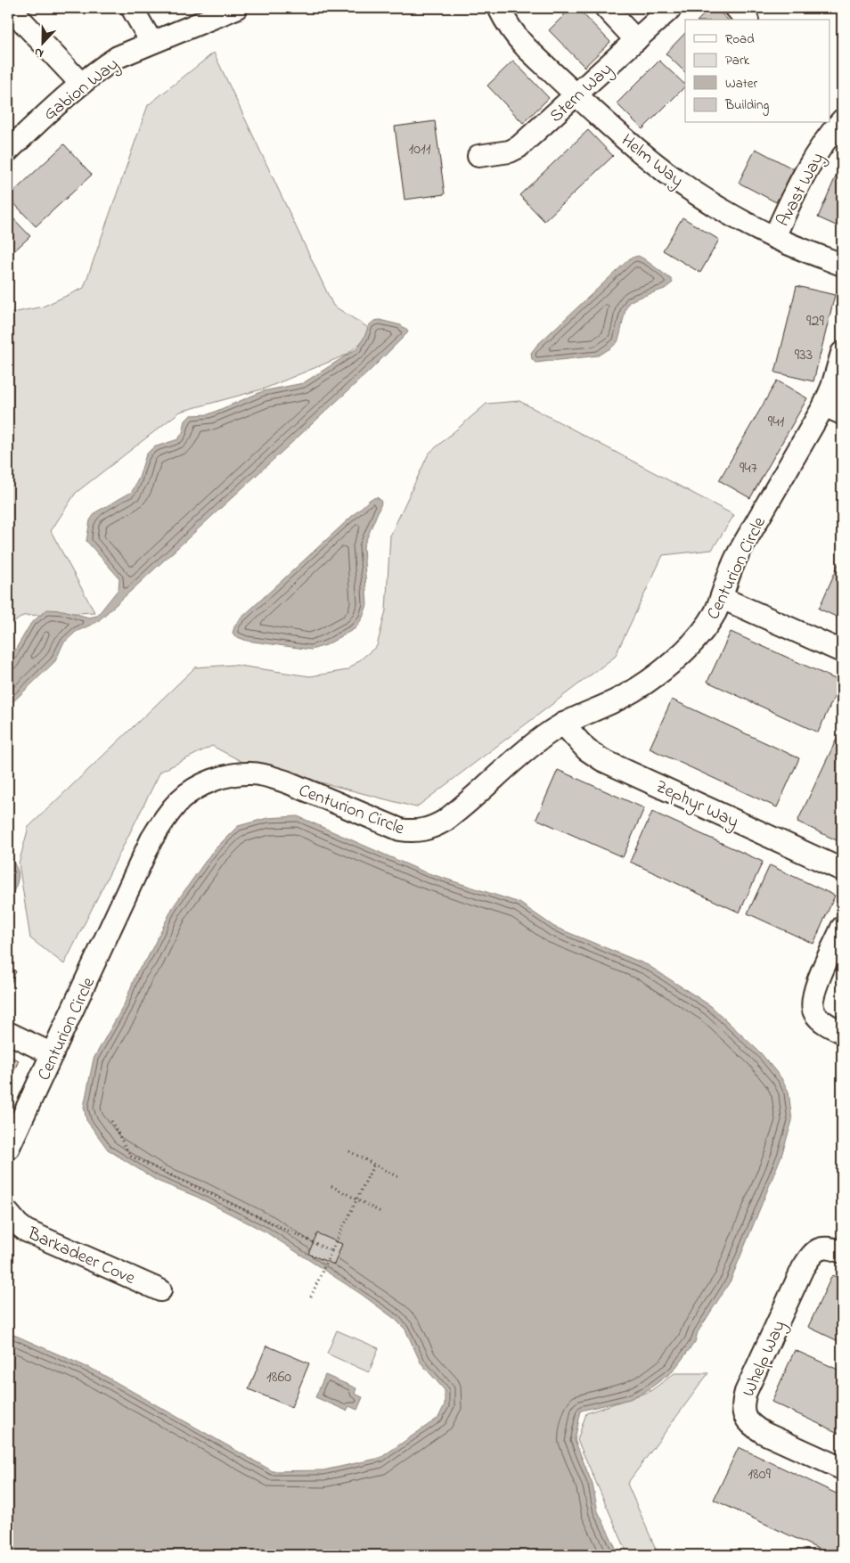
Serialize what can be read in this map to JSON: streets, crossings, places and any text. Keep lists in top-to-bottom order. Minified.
{"streets":{"street":["Gabion Way","Stern Way","Helm Way","Avast Way","Centurion Circle","Zephyr Way","Barkadeer Cove","Whelp Way"]},"crossings":[["Stern Way","Helm Way"],["Helm Way","Avast Way"],["Centurion Circle","Zephyr Way"]],"house_numbers":["1011","929","933","941","947","1860","1809"],"legend":["Road","Park","Water","Building"],"north":"bottom"}
